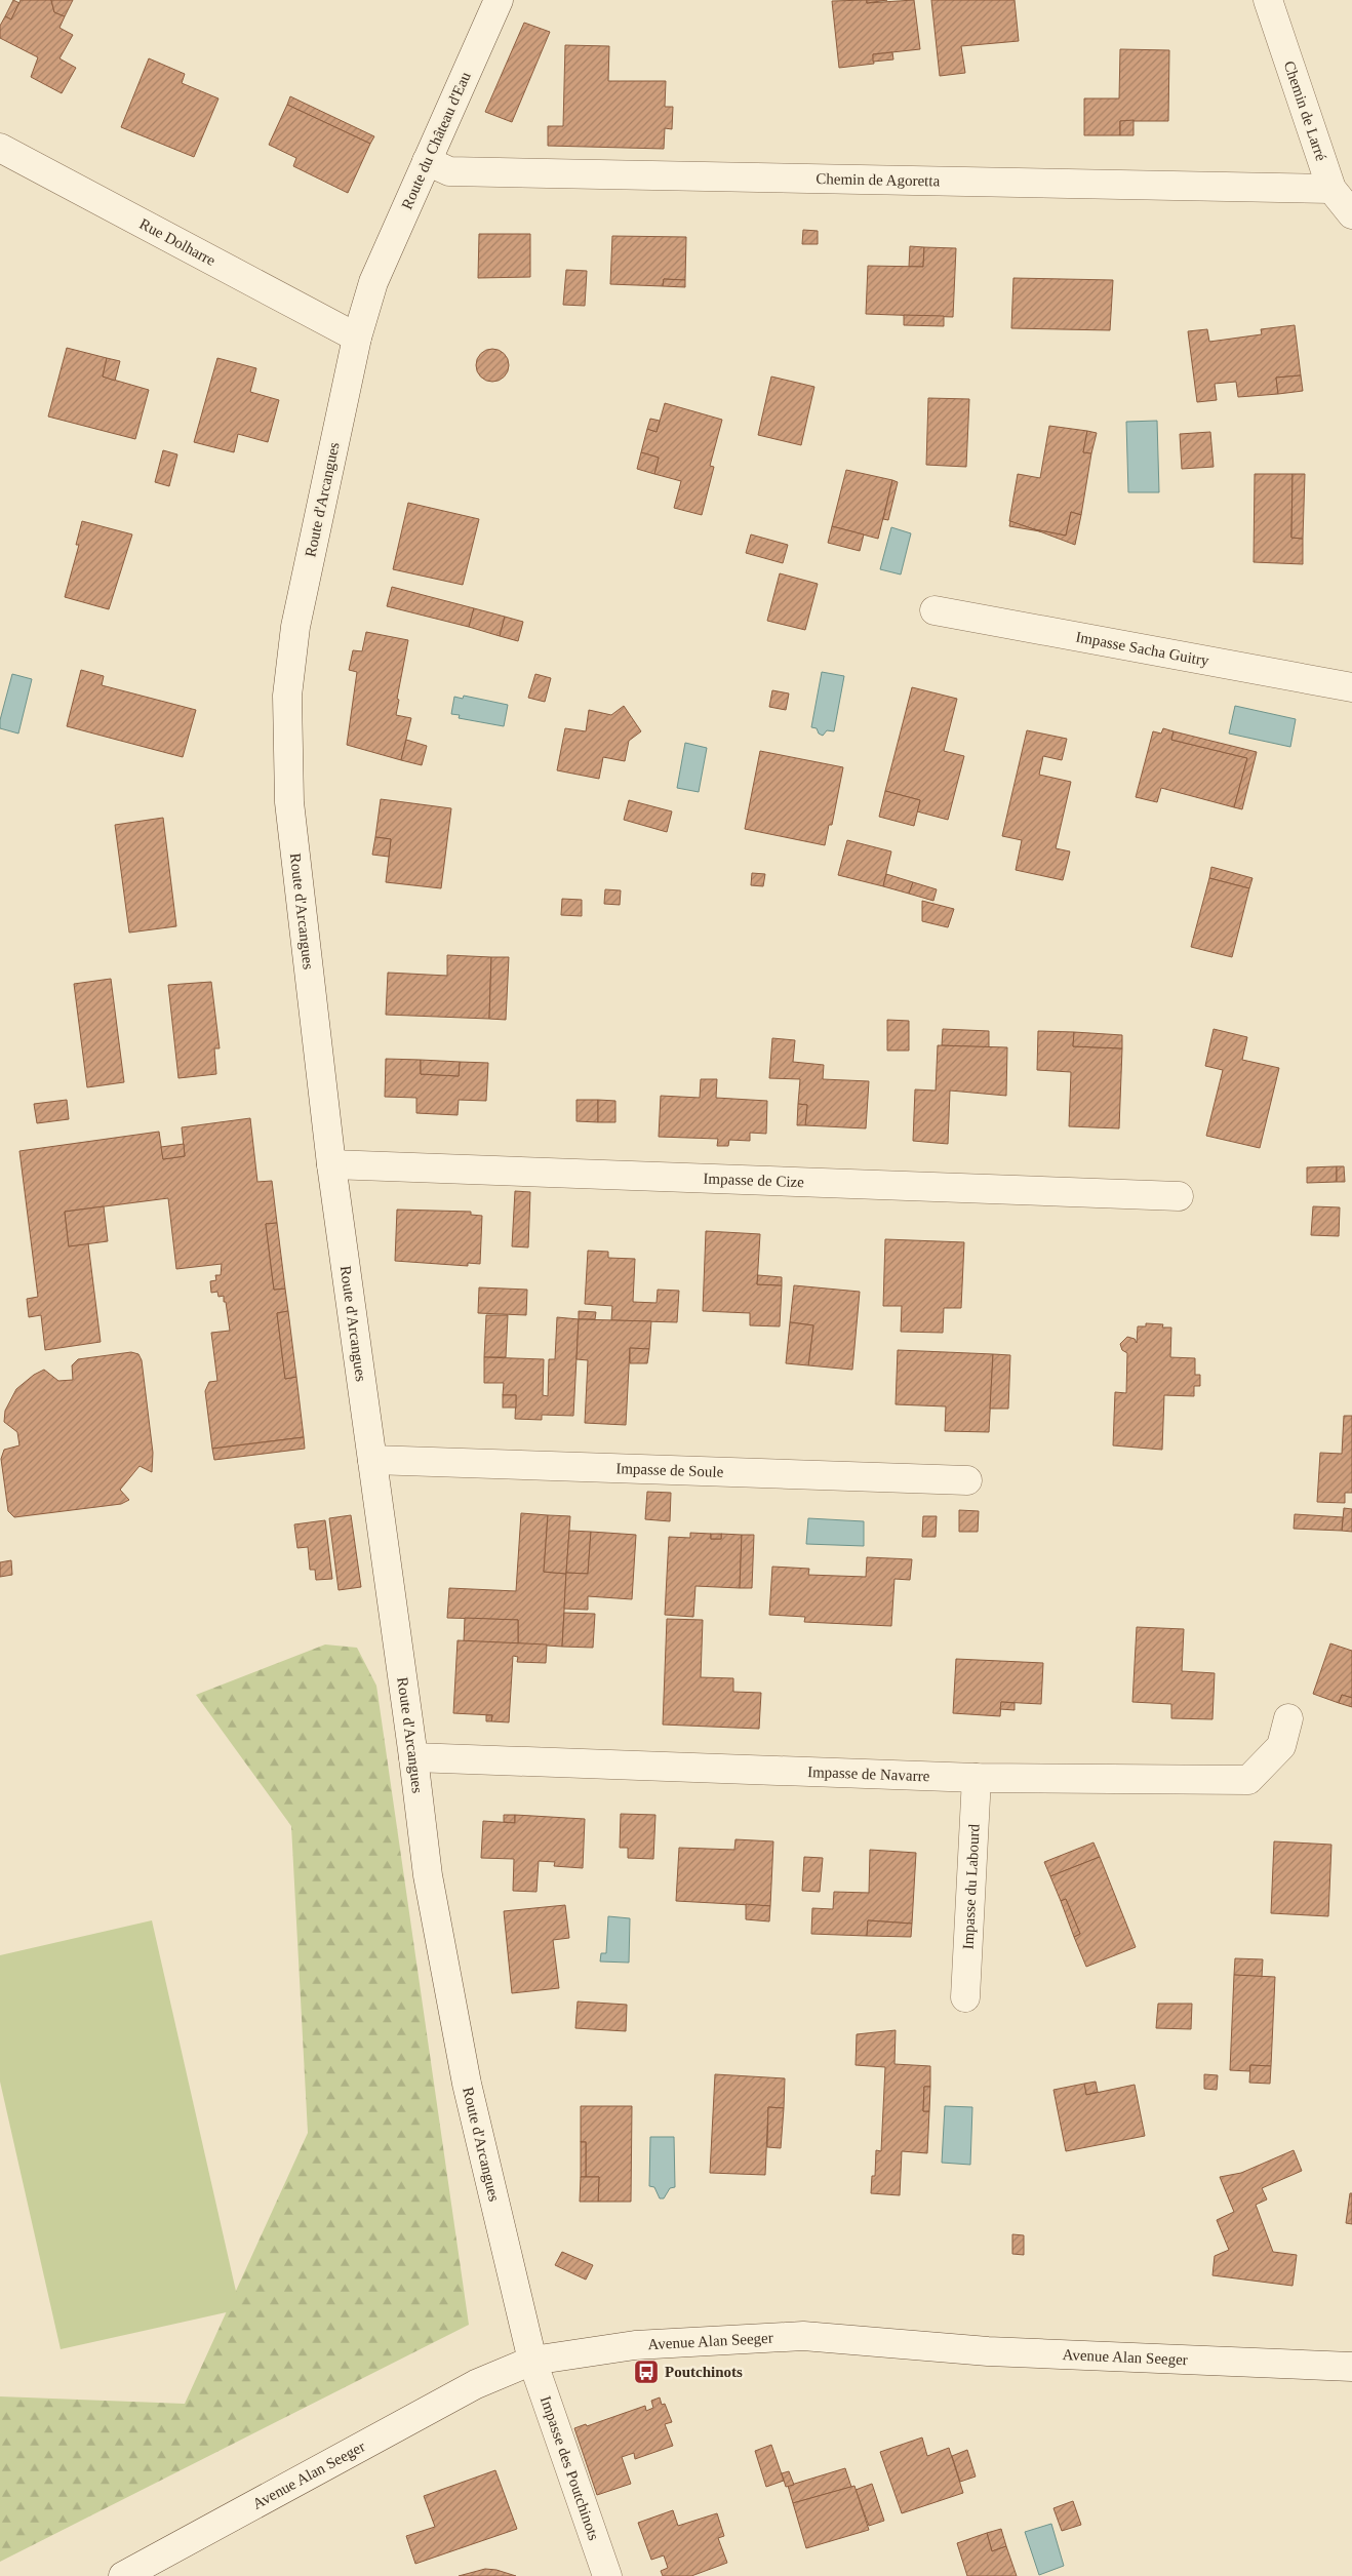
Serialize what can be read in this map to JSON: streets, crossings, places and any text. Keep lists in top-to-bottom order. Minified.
{"streets":{"street":["Chemin de Larré","Route du Château d'Eau","Chemin de Agoretta","Rue Dolharre","Route d'Arcangues","Impasse Sacha Guitry","Impasse de Cize","Impasse de Soule","Impasse de Navarre","Impasse du Labourd","Avenue Alan Seeger","Impasse des Poutchinots"]},"crossings":[["Chemin de Larré","Chemin de Agoretta"],["Route du Château d'Eau","Chemin de Agoretta"],["Route du Château d'Eau","Route d'Arcangues"],["Rue Dolharre","Route d'Arcangues"],["Route d'Arcangues","Impasse de Cize"],["Route d'Arcangues","Impasse de Soule"],["Route d'Arcangues","Impasse de Navarre"],["Route d'Arcangues","Avenue Alan Seeger"],["Route d'Arcangues","Impasse des Poutchinots"],["Impasse de Navarre","Impasse du Labourd"],["Avenue Alan Seeger","Impasse des Poutchinots"]],"places":{"bus stop":["Poutchinots"]}}
